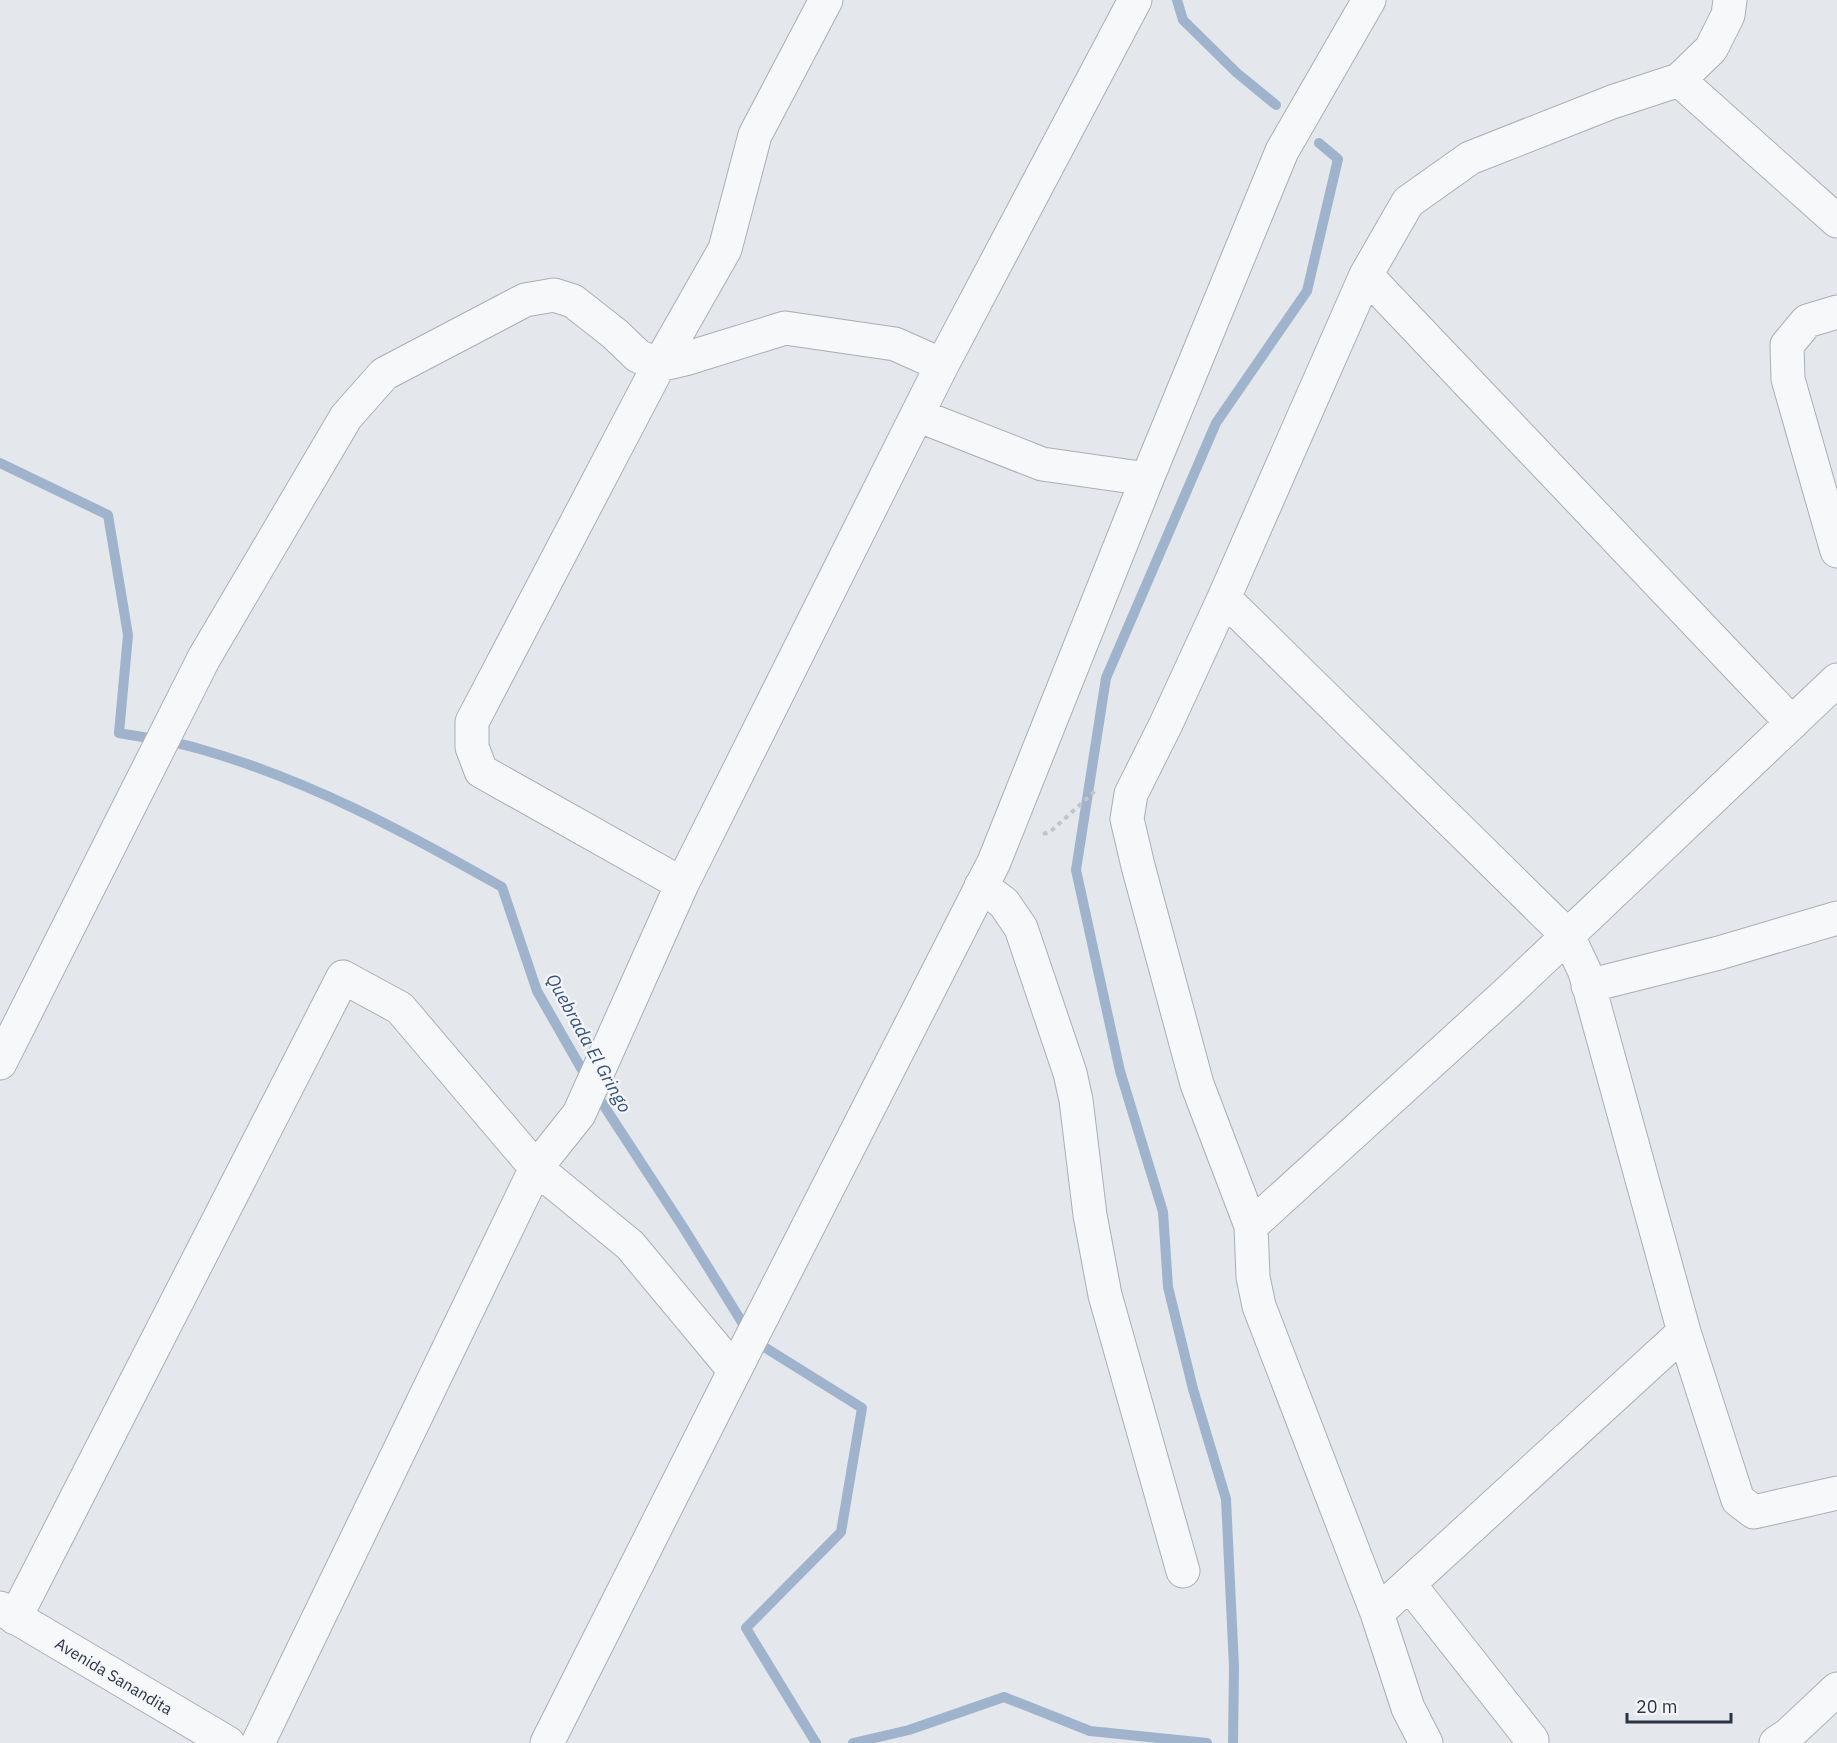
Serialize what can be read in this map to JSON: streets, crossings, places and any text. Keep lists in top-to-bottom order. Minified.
{"streets":{"street":["Avenida Sanandita"]},"water":["Quebrada El Gringo"],"scale_bar":"20 m"}
